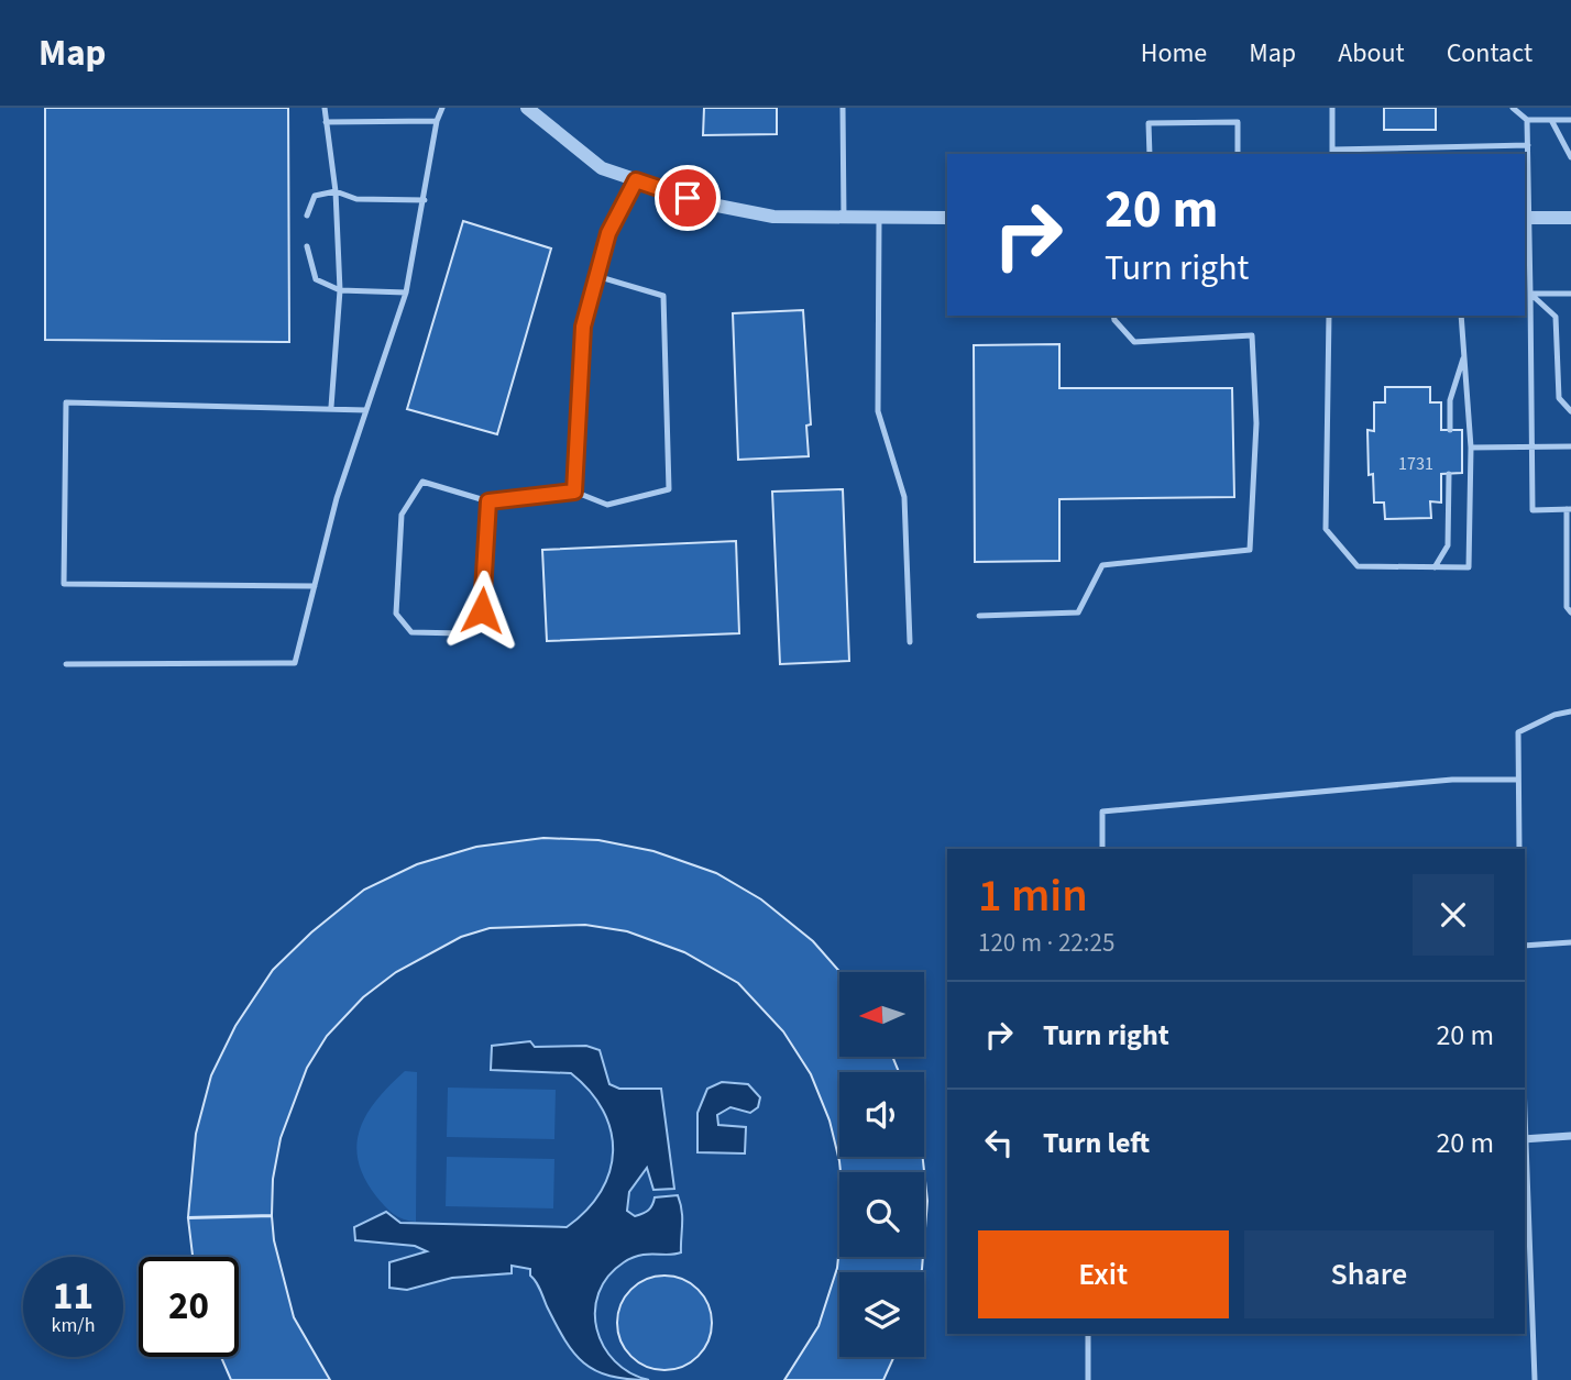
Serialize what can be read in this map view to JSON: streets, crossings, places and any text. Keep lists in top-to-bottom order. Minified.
{"house_numbers":["1731"],"north":"left","page":{"header":"Map","nav":["Home","Map","About","Contact"],"turn":["20 m","Turn right"],"heading":["1 min","120 m · 22:25"],"list":[{"name":"Turn right","value":"20 m"},{"name":"Turn left","value":"20 m"}],"buttons":["Exit","Share"],"speed":"11 km/h","limit":"20"}}
